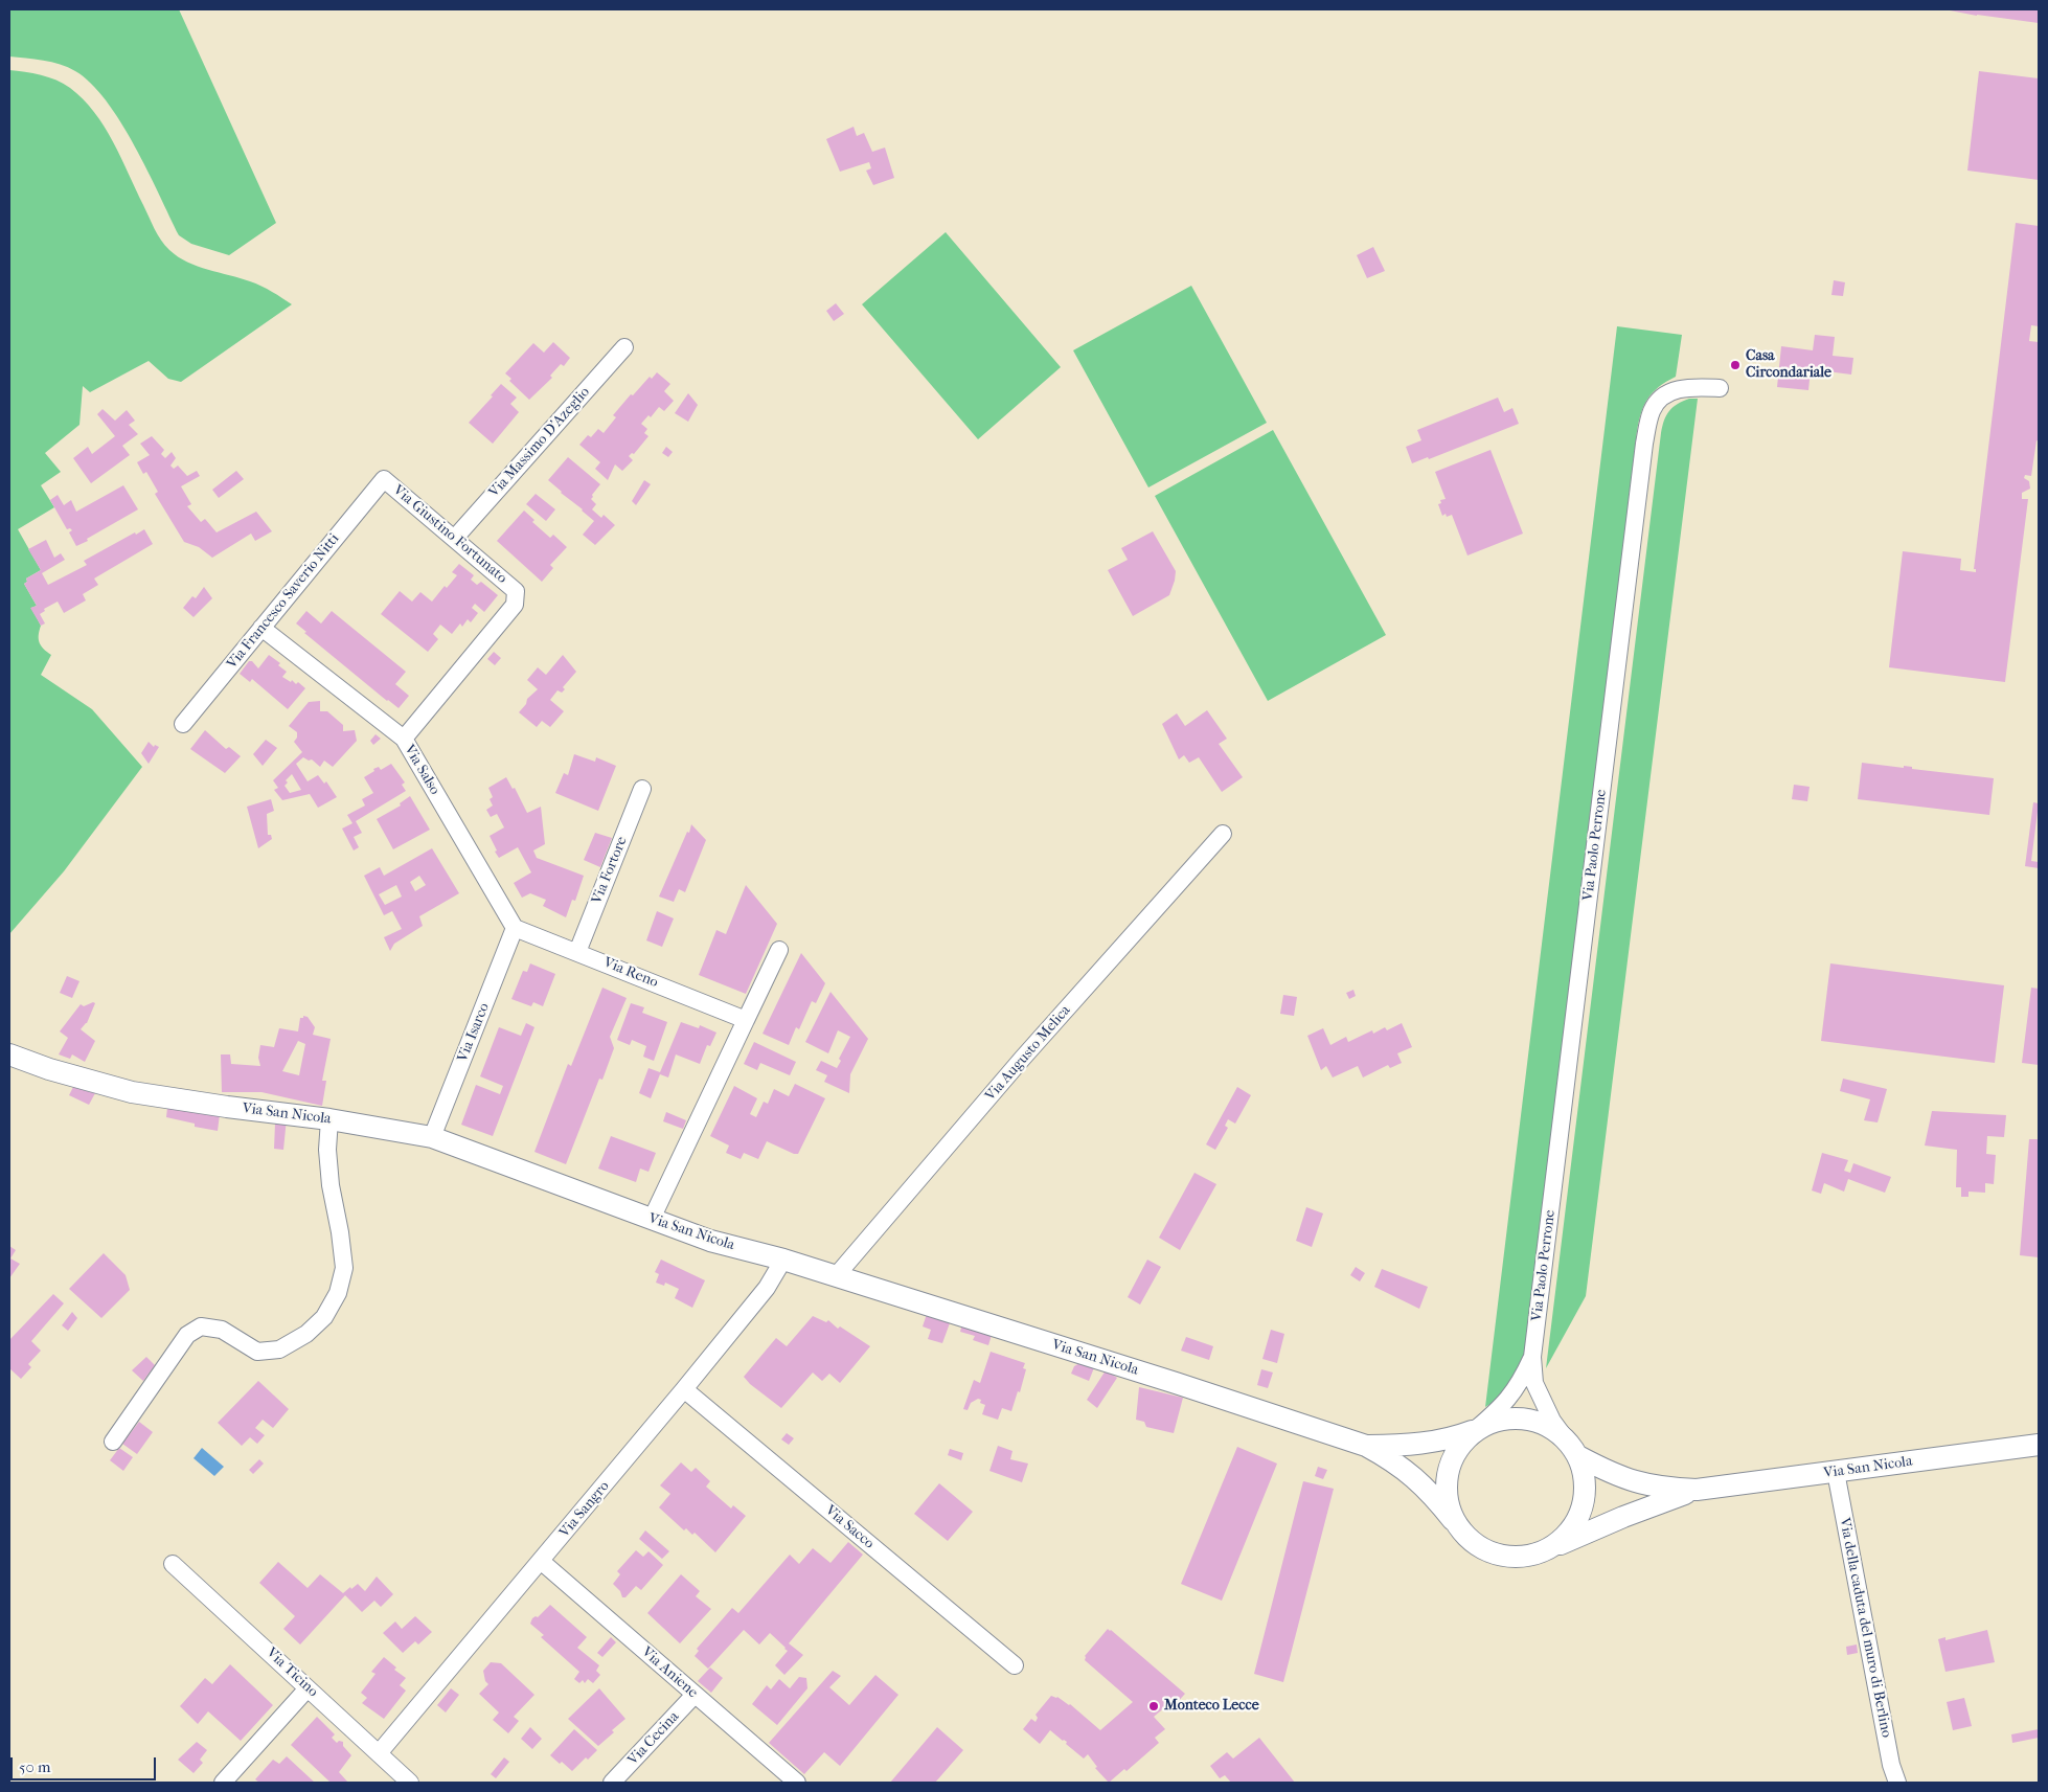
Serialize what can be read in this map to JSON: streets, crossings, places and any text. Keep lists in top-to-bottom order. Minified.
{"streets":{"street":["Via Massimo D'Azeglio","Via Giustino Fortunato","Via Francesco Saverio Nitti","Via Salso","Via Paolo Perrone","Via Fortore","Via Reno","Via Isarco","Via Augusto Melica","Via San Nicola","Via Sangro","Via Sacco","Via della caduta del muro di Berlino","Via Ticino","Via Aniene","Via Cecina"]},"crossings":[["Via Massimo D'Azeglio","Via Giustino Fortunato"],["Via Giustino Fortunato","Via Francesco Saverio Nitti"],["Via Giustino Fortunato","Via Salso"],["Via Francesco Saverio Nitti","Via Salso"],["Via Salso","Via Reno"],["Via Salso","Via Isarco"],["Via Paolo Perrone","Via San Nicola"],["Via Fortore","Via Reno"],["Via Reno","Via Isarco"],["Via Isarco","Via San Nicola"],["Via Augusto Melica","Via San Nicola"],["Via San Nicola","Via Sangro"],["Via San Nicola","Via della caduta del muro di Berlino"],["Via Sangro","Via Sacco"],["Via Sangro","Via Ticino"],["Via Sangro","Via Aniene"],["Via Aniene","Via Cecina"]],"places":["Casa Circondariale","Monteco Lecce"],"scale_bar":"50 m"}
